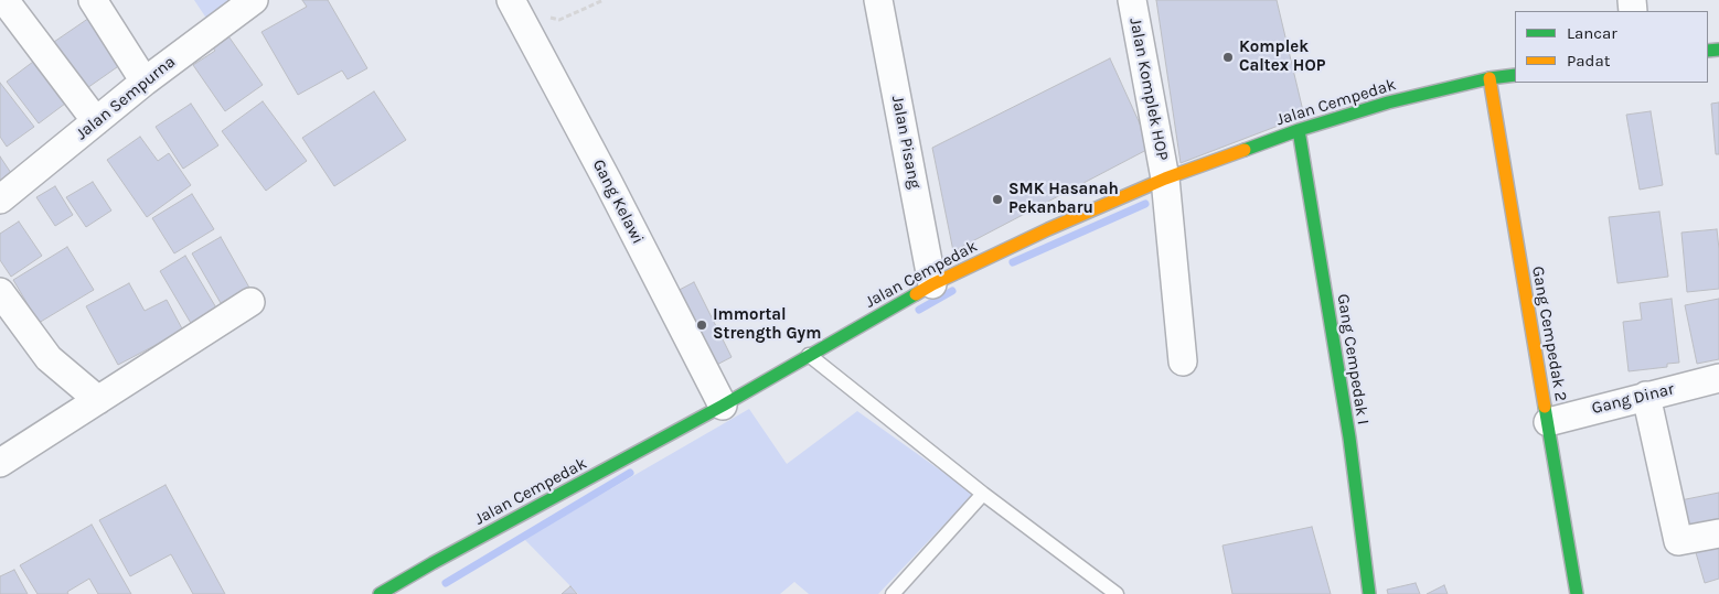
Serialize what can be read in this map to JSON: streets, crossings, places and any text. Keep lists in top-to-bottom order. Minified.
{"streets":{"street":["Jalan Komplek HOP","Jalan Sempurna","Jalan Cempedak","Jalan Pisang","Gang Kelawi","Gang Cempedak 2","Gang Cempedak I","Gang Dinar"]},"crossings":[["Jalan Komplek HOP","Jalan Cempedak"],["Jalan Cempedak","Jalan Pisang"],["Jalan Cempedak","Gang Kelawi"],["Jalan Cempedak","Gang Cempedak 2"],["Jalan Cempedak","Gang Cempedak I"],["Gang Cempedak 2","Gang Dinar"]],"places":["Komplek Caltex HOP","SMK Hasanah Pekanbaru","Immortal Strength Gym"],"legend":["Lancar","Padat"]}
